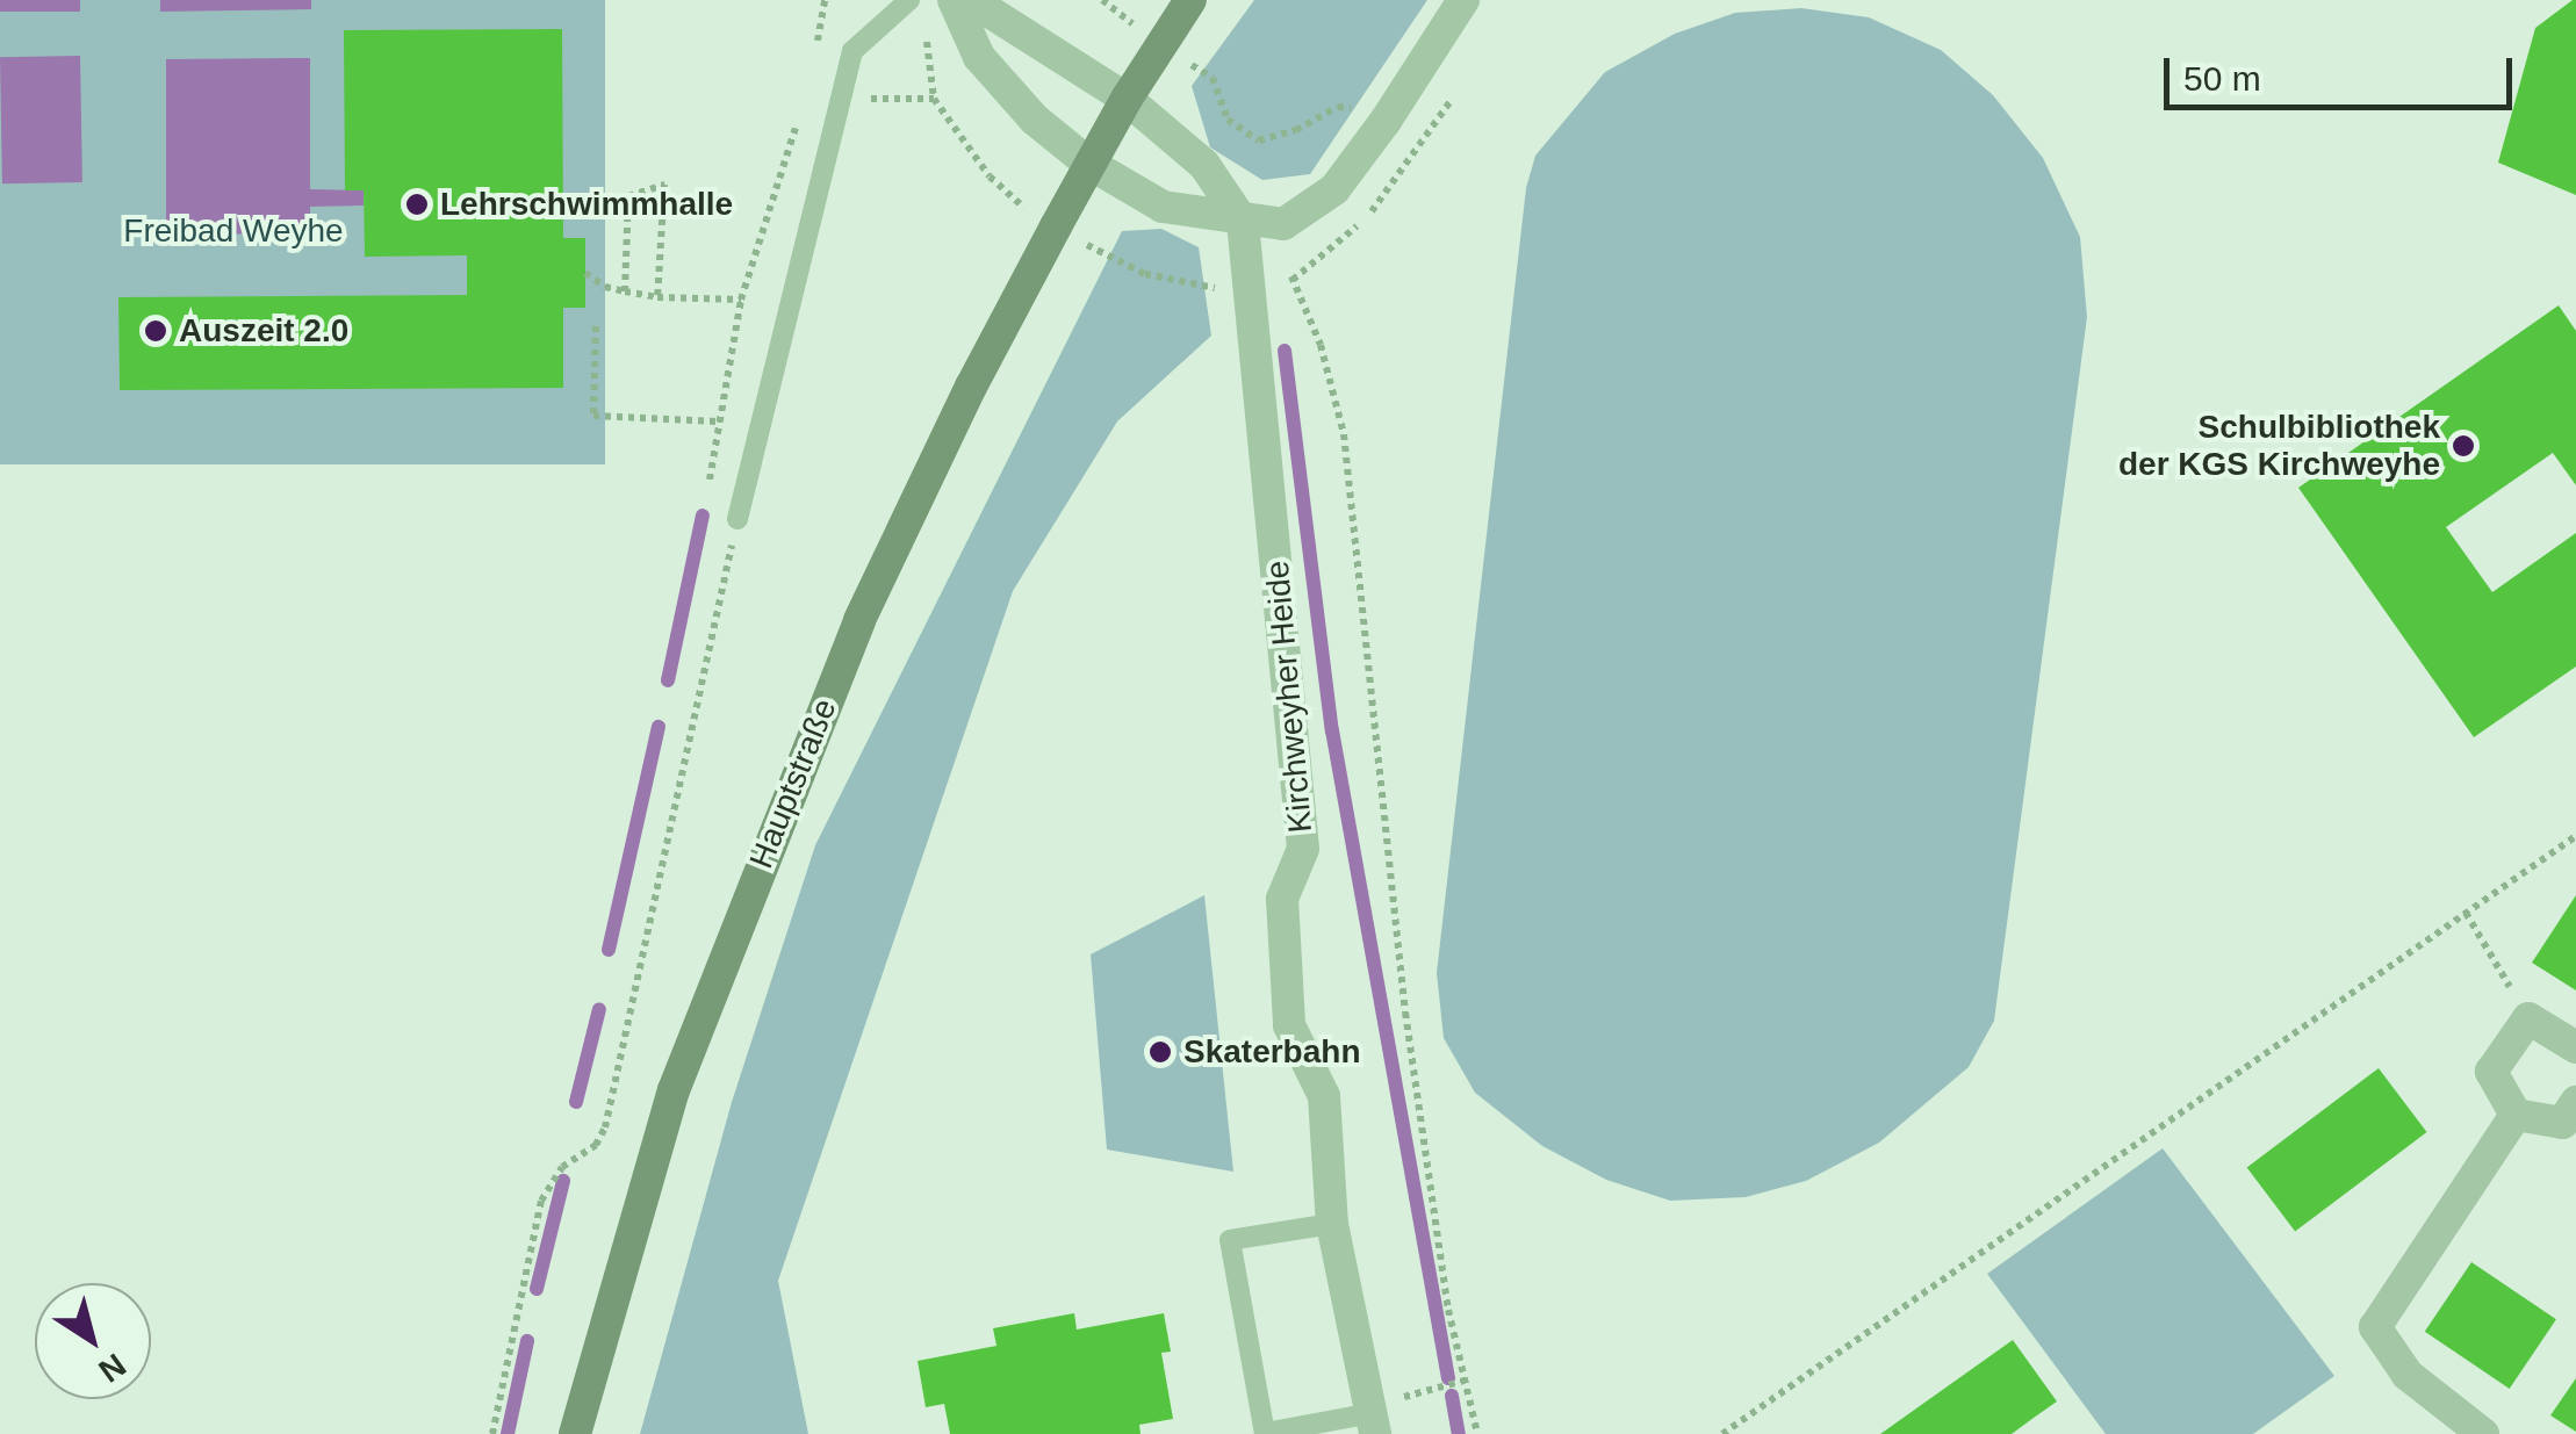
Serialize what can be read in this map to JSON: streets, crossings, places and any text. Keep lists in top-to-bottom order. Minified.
{"streets":{"main road":["Hauptstraße"],"street":["Kirchweyher Heide"]},"parks":["Freibad Weyhe"],"places":["Lehrschwimmhalle","Auszeit 2.0","Schulbibliothek der KGS Kirchweyhe","Skaterbahn"],"scale_bar":"50 m","north":"bottom right"}
